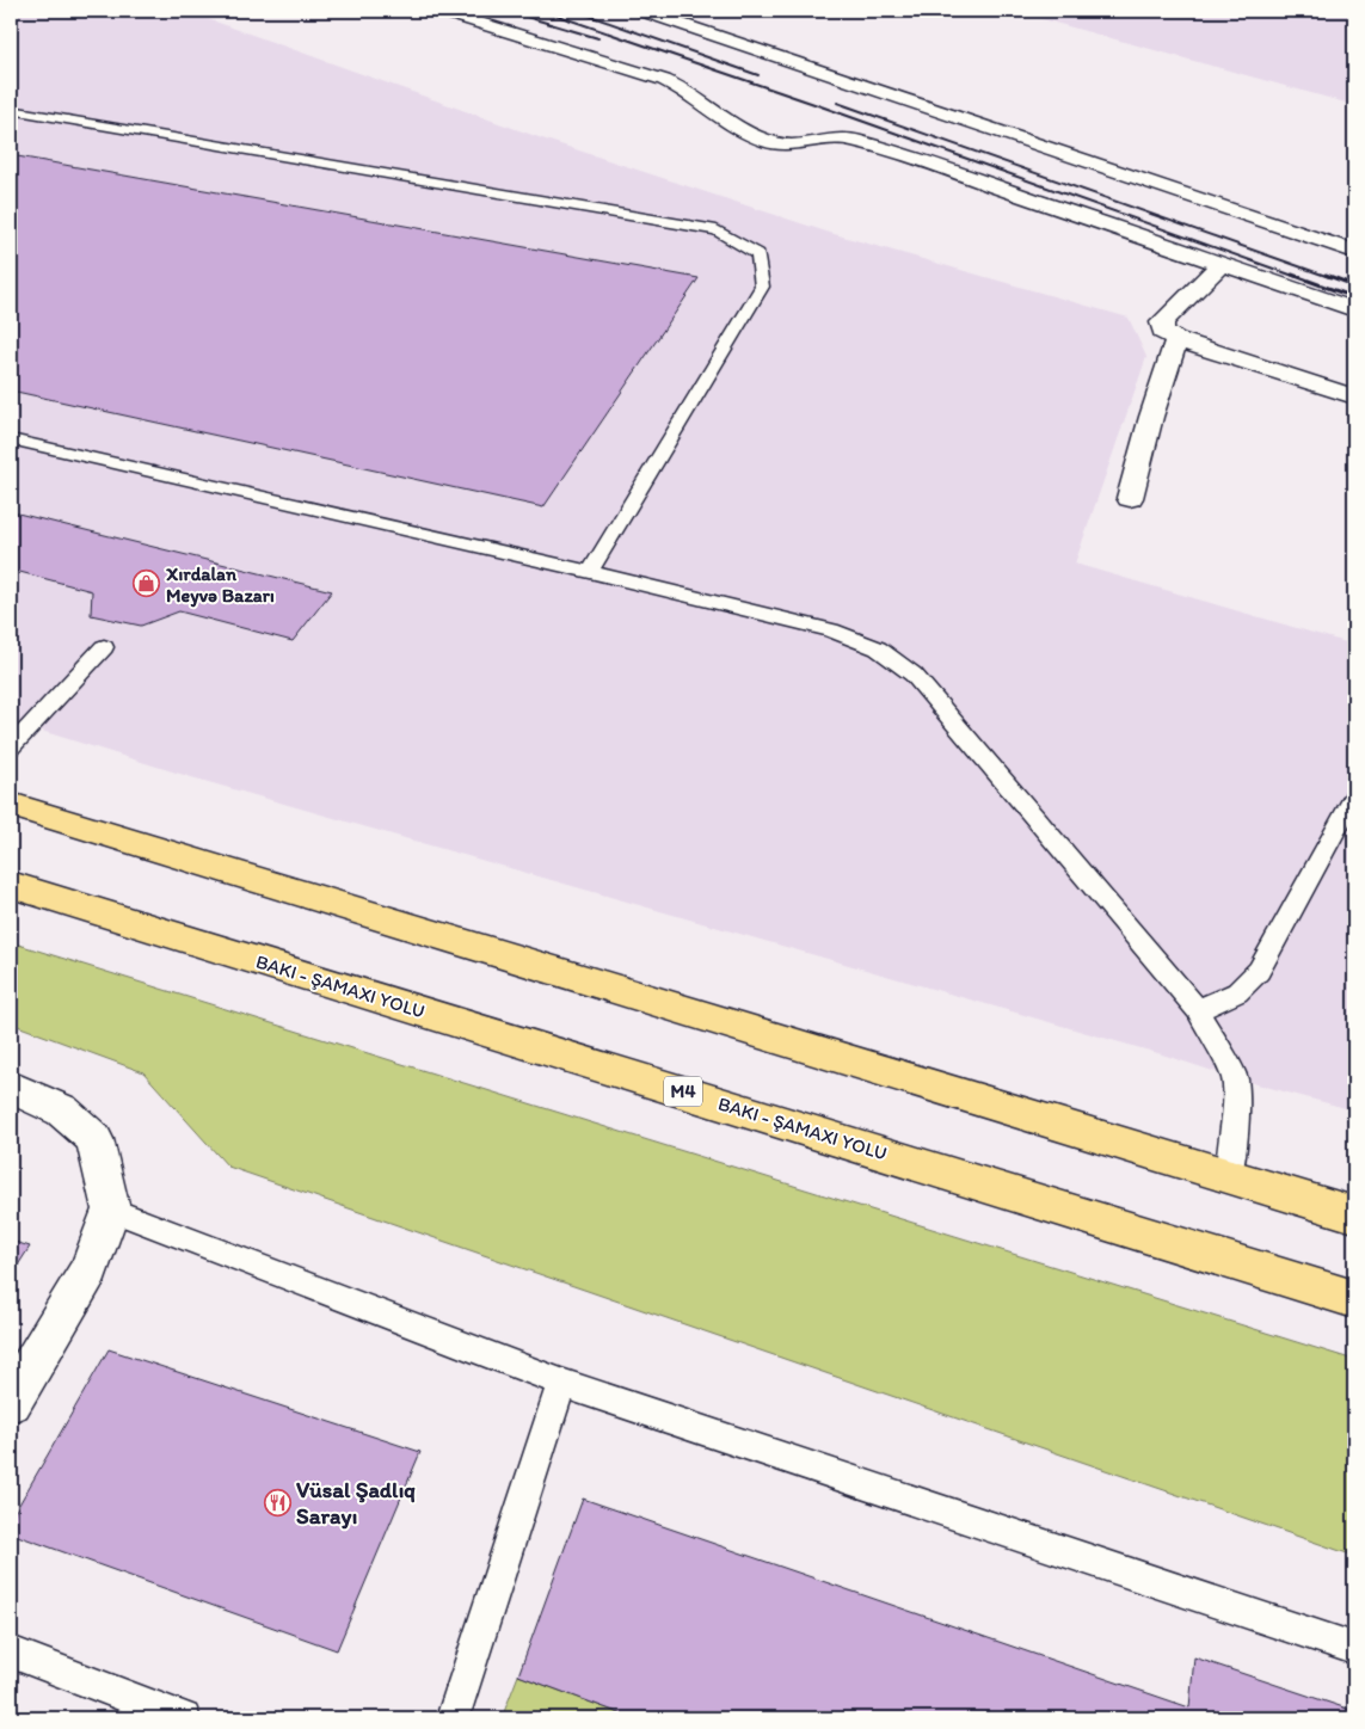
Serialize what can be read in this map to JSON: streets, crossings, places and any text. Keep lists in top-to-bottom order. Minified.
{"streets":{"highway":["M4"]},"places":{"shop":["Xırdalan Meyvə Bazarı"],"restaurant":["Vüsal Şadlıq Sarayı"]}}
